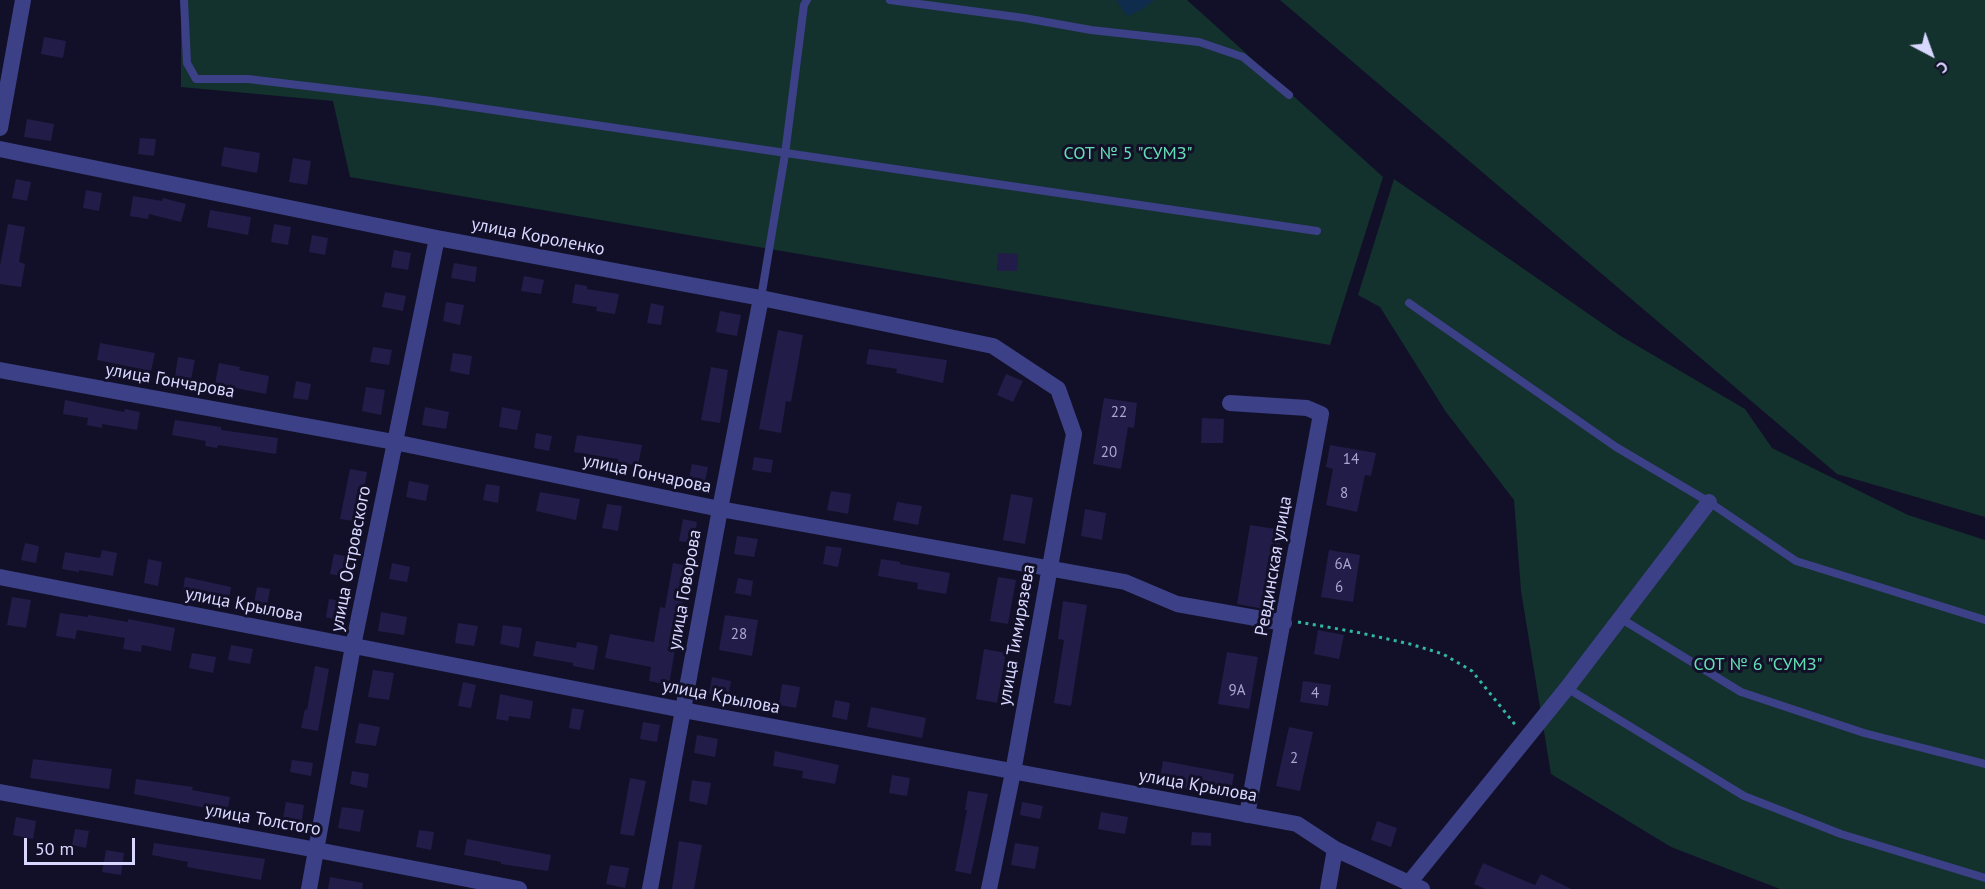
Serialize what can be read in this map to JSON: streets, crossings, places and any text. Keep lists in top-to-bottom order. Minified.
{"streets":{"street":["улица Короленко","улица Гончарова","улица Островского","Ревдинская улица","улица Говорова","улица Крылова","улица Тимирязева","улица Толстого"]},"crossings":[["улица Короленко","улица Островского"],["улица Короленко","улица Говорова"],["улица Короленко","улица Тимирязева"],["улица Гончарова","улица Островского"],["улица Гончарова","Ревдинская улица"],["улица Гончарова","улица Говорова"],["улица Гончарова","улица Тимирязева"],["улица Островского","улица Крылова"],["улица Островского","улица Толстого"],["Ревдинская улица","улица Крылова"],["улица Говорова","улица Крылова"],["улица Крылова","улица Тимирязева"]],"parks":["СОТ № 5 \"СУМЗ\"","СОТ № 6 \"СУМЗ\""],"house_numbers":["22","20","14","8","6А","6","28","9А","4","2"],"scale_bar":"50 m","north":"bottom right"}
